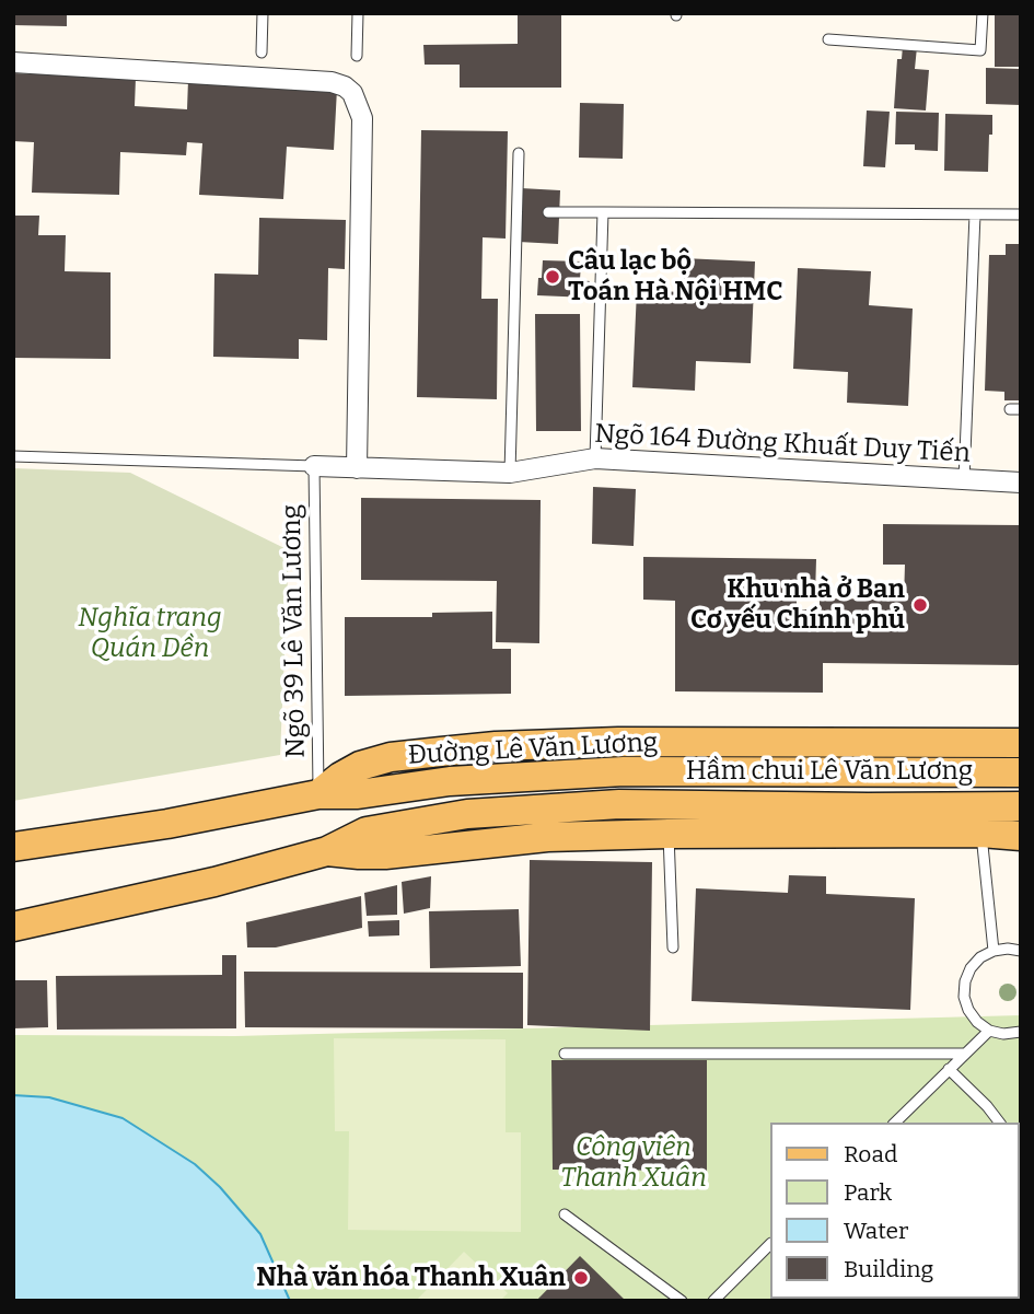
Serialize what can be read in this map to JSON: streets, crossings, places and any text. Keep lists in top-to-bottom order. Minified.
{"streets":{"main road":["Đường Lê Văn Lương","Hầm chui Lê Văn Lương"],"street":["Ngõ 164 Đường Khuất Duy Tiến"],"lane":["Ngõ 39 Lê Văn Lương"]},"crossings":[["Ngõ 164 Đường Khuất Duy Tiến","Ngõ 39 Lê Văn Lương"],["Ngõ 39 Lê Văn Lương","Đường Lê Văn Lương"],["Ngõ 39 Lê Văn Lương","Hầm chui Lê Văn Lương"],["Đường Lê Văn Lương","Hầm chui Lê Văn Lương"]],"parks":["Nghĩa trang Quán Dền","Công viên Thanh Xuân"],"places":["Câu lạc bộ Toán Hà Nội HMC","Khu nhà ở Ban Cơ yếu Chính phủ","Nhà văn hóa Thanh Xuân"],"legend":["Road","Park","Water","Building"]}
